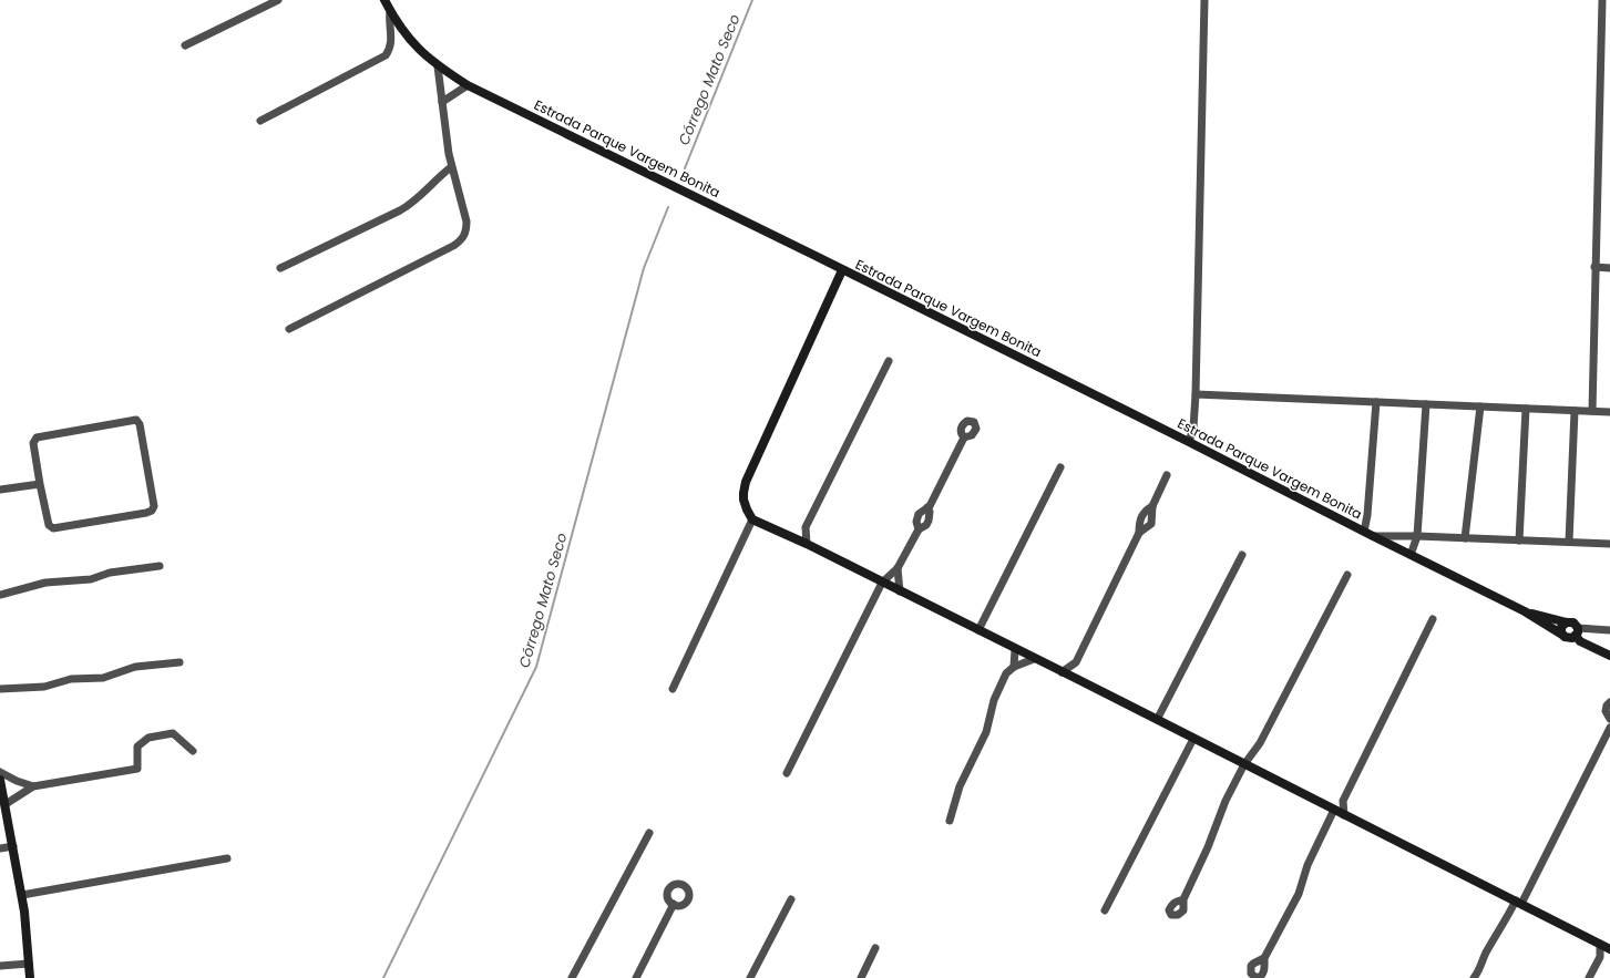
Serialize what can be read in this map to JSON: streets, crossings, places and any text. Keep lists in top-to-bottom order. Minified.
{"streets":{"street":["Estrada Parque Vargem Bonita"]},"water":["Córrego Mato Seco"]}
